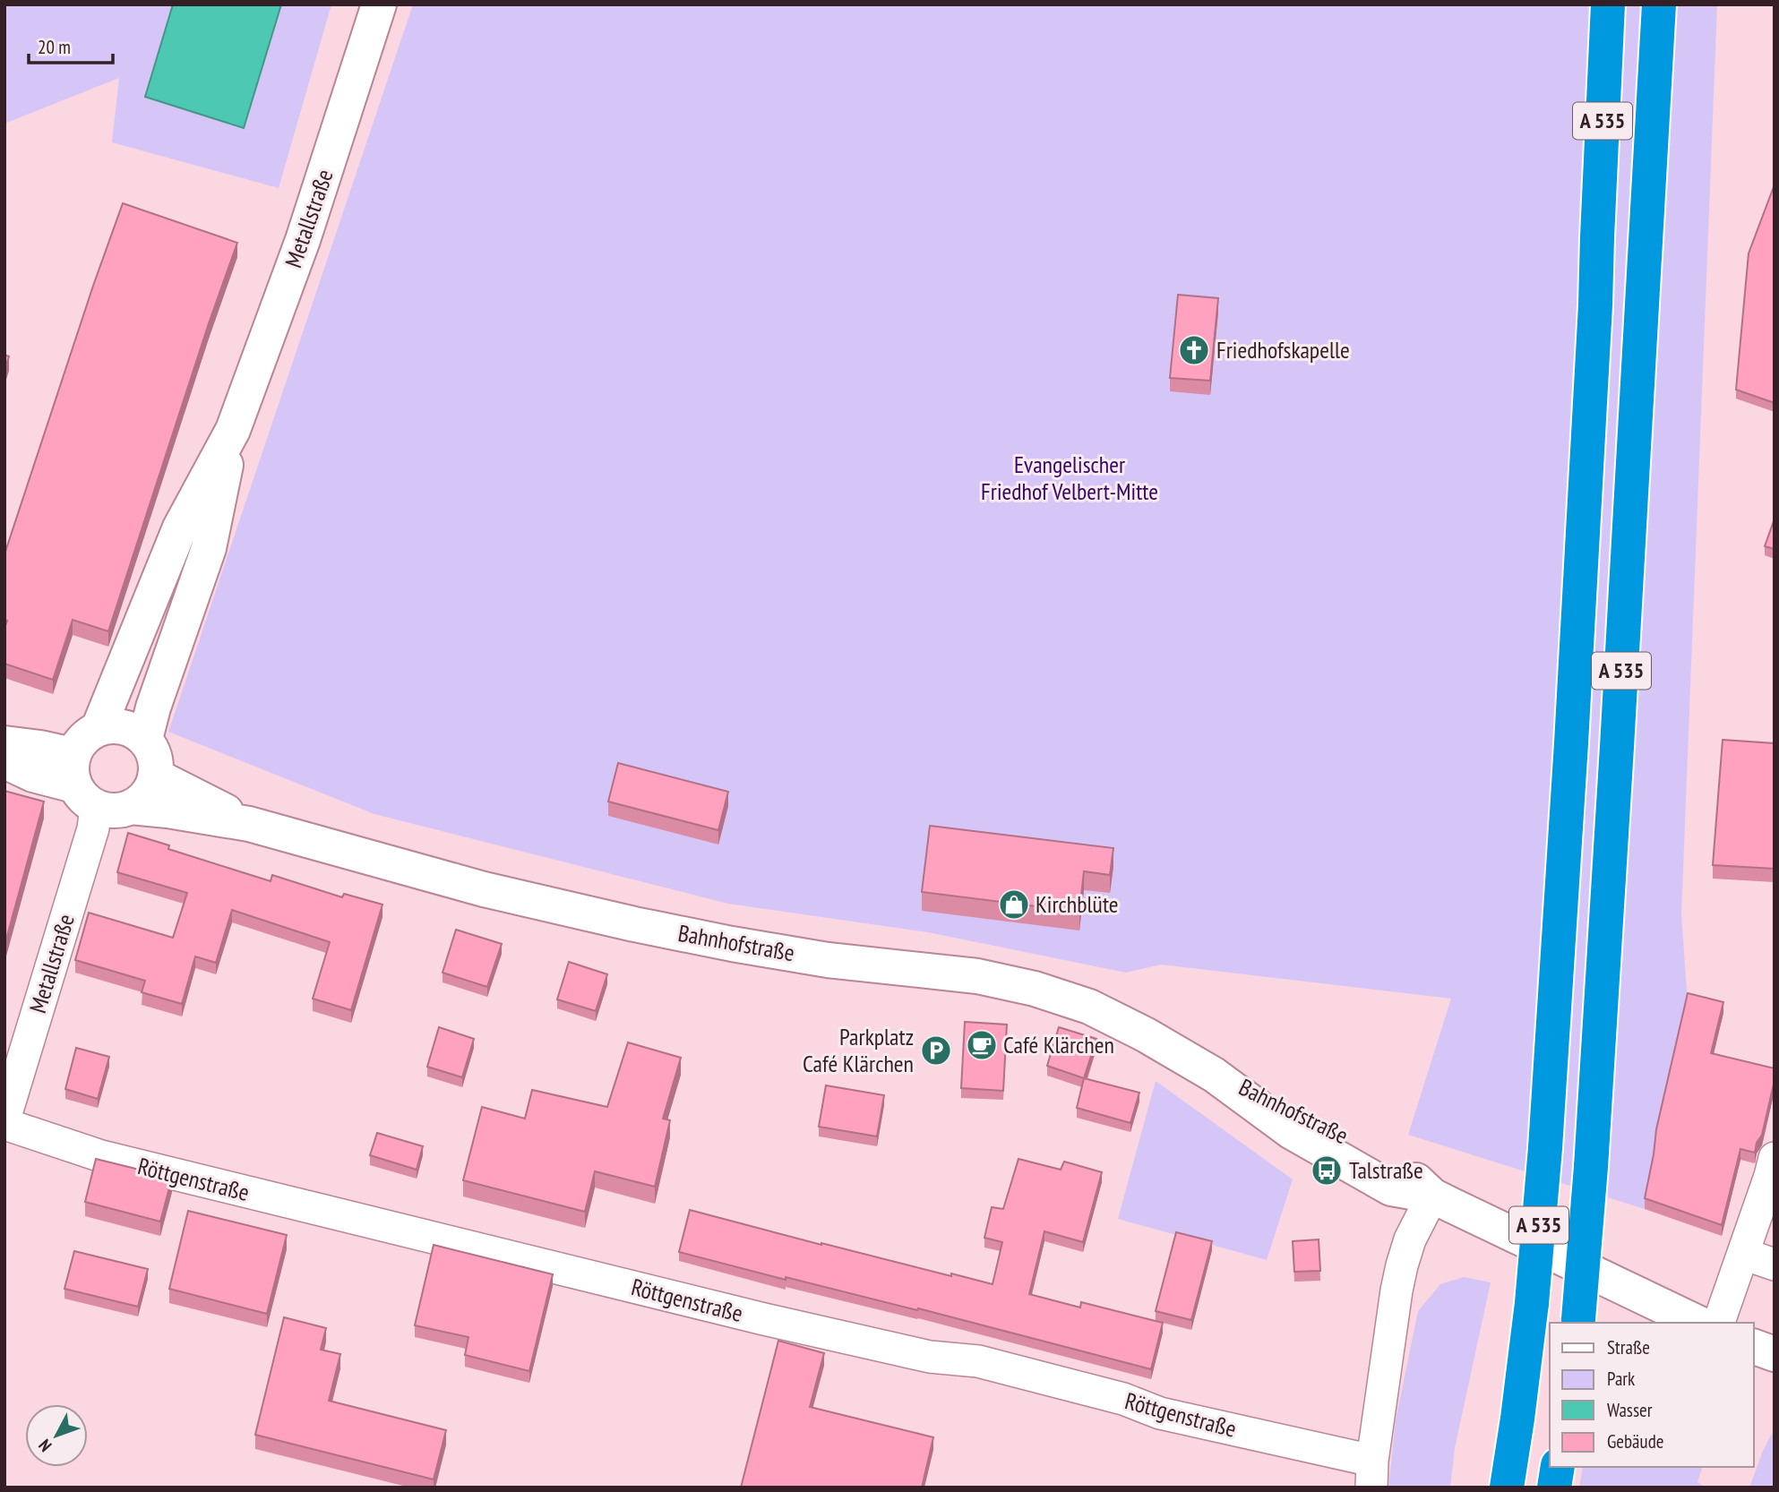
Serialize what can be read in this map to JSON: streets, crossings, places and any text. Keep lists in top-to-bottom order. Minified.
{"streets":{"highway":["A 535"],"street":["Metallstraße","Bahnhofstraße","Röttgenstraße"]},"crossings":[["Metallstraße","Bahnhofstraße"],["Metallstraße","Röttgenstraße"]],"parks":["Evangelischer Friedhof Velbert-Mitte"],"places":{"church":["Friedhofskapelle"],"shop":["Kirchblüte"],"cafe":["Café Klärchen"],"parking":["Parkplatz Café Klärchen"],"bus stop":["Talstraße"]},"legend":["Straße","Park","Wasser","Gebäude"],"scale_bar":"20 m","north":"bottom left"}
